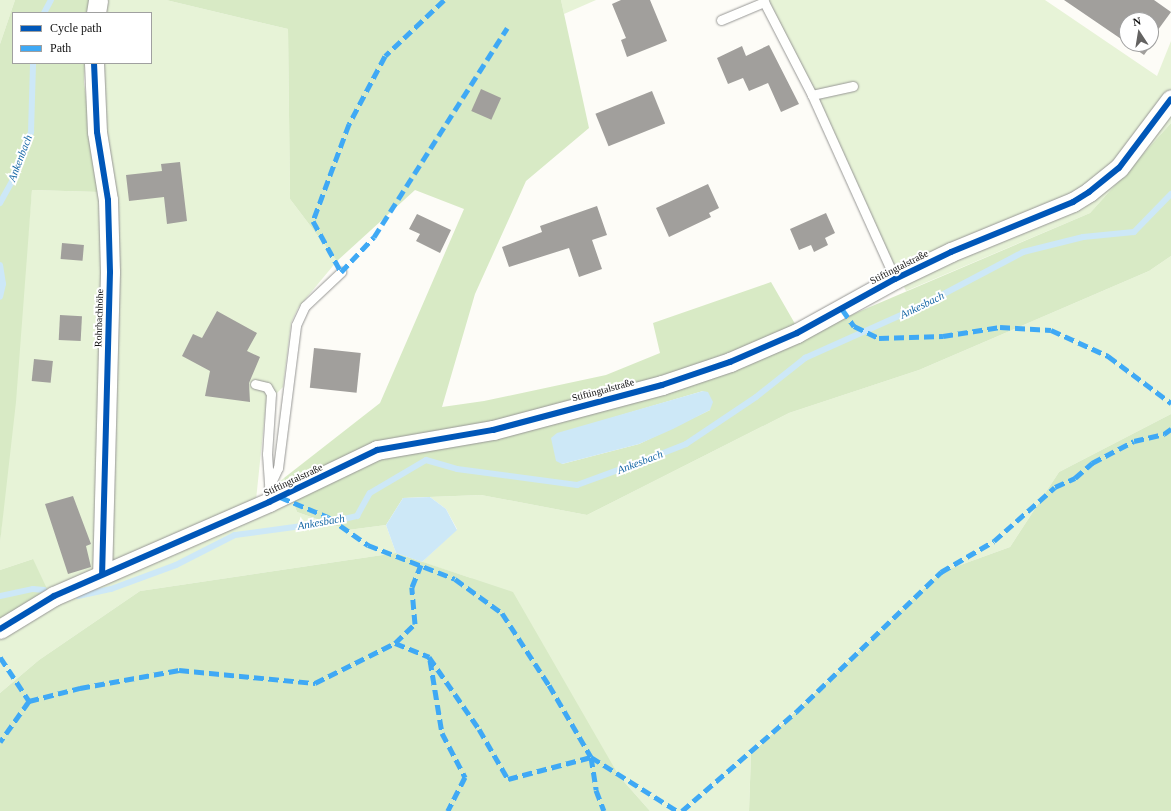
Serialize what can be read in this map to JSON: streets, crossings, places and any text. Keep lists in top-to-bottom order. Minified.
{"streets":{"street":["Stiftingtalstraße","Rohrbachhöhe"]},"crossings":[["Stiftingtalstraße","Rohrbachhöhe"]],"water":["Ankenbach","Ankesbach"],"legend":["Cycle path","Path"],"north":"top"}
